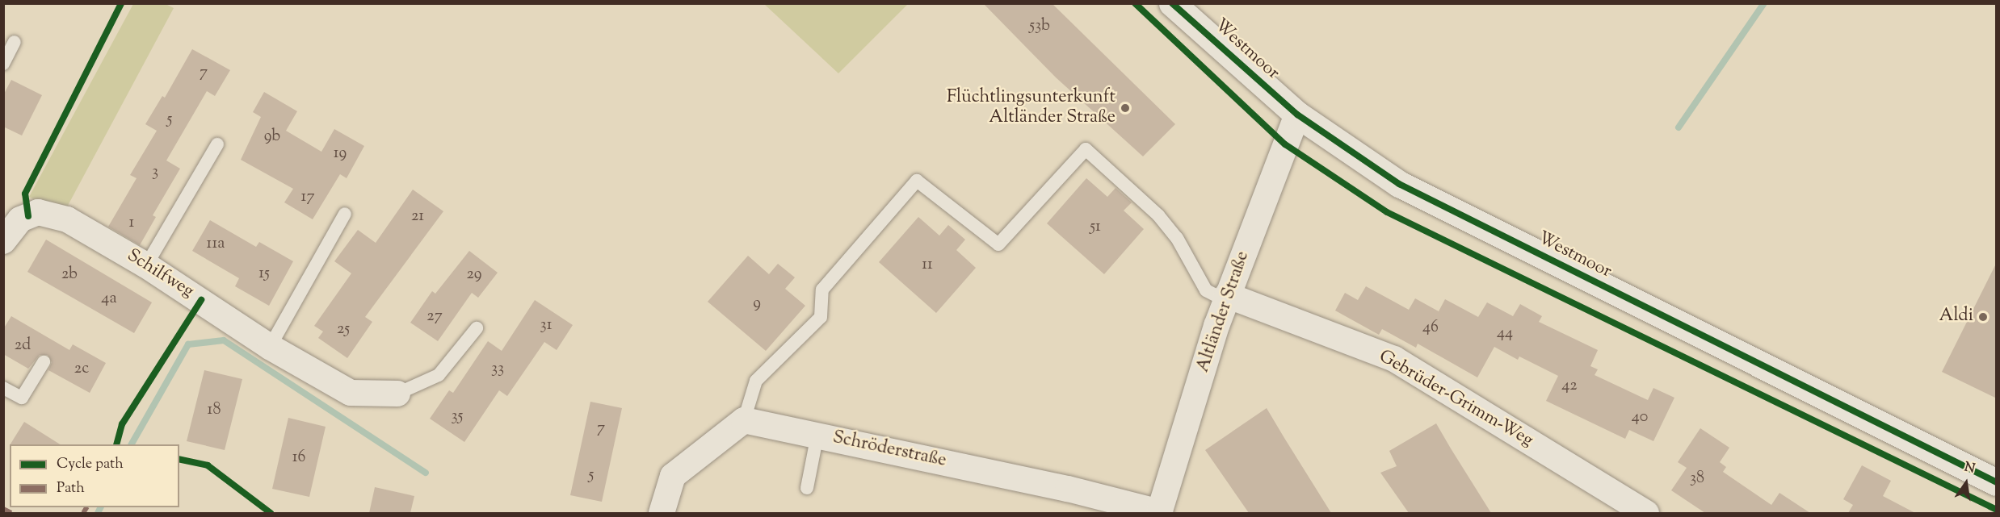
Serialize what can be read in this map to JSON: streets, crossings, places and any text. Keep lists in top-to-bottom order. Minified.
{"streets":{"street":["Westmoor","Schilfweg","Altländer Straße","Gebrüder-Grimm-Weg","Schröderstraße"]},"crossings":[["Westmoor","Altländer Straße"],["Altländer Straße","Gebrüder-Grimm-Weg"],["Altländer Straße","Schröderstraße"]],"places":["Flüchtlingsunterkunft Altländer Straße","Aldi"],"house_numbers":["53b","7","5","9b","19","3","17","21","1","51","11a","11","15","2b","29","4a","9","27","31","46","25","44","2d","2c","33","42","18","35","40","7","16","5","38"],"legend":["Cycle path","Path"],"north":"top"}
